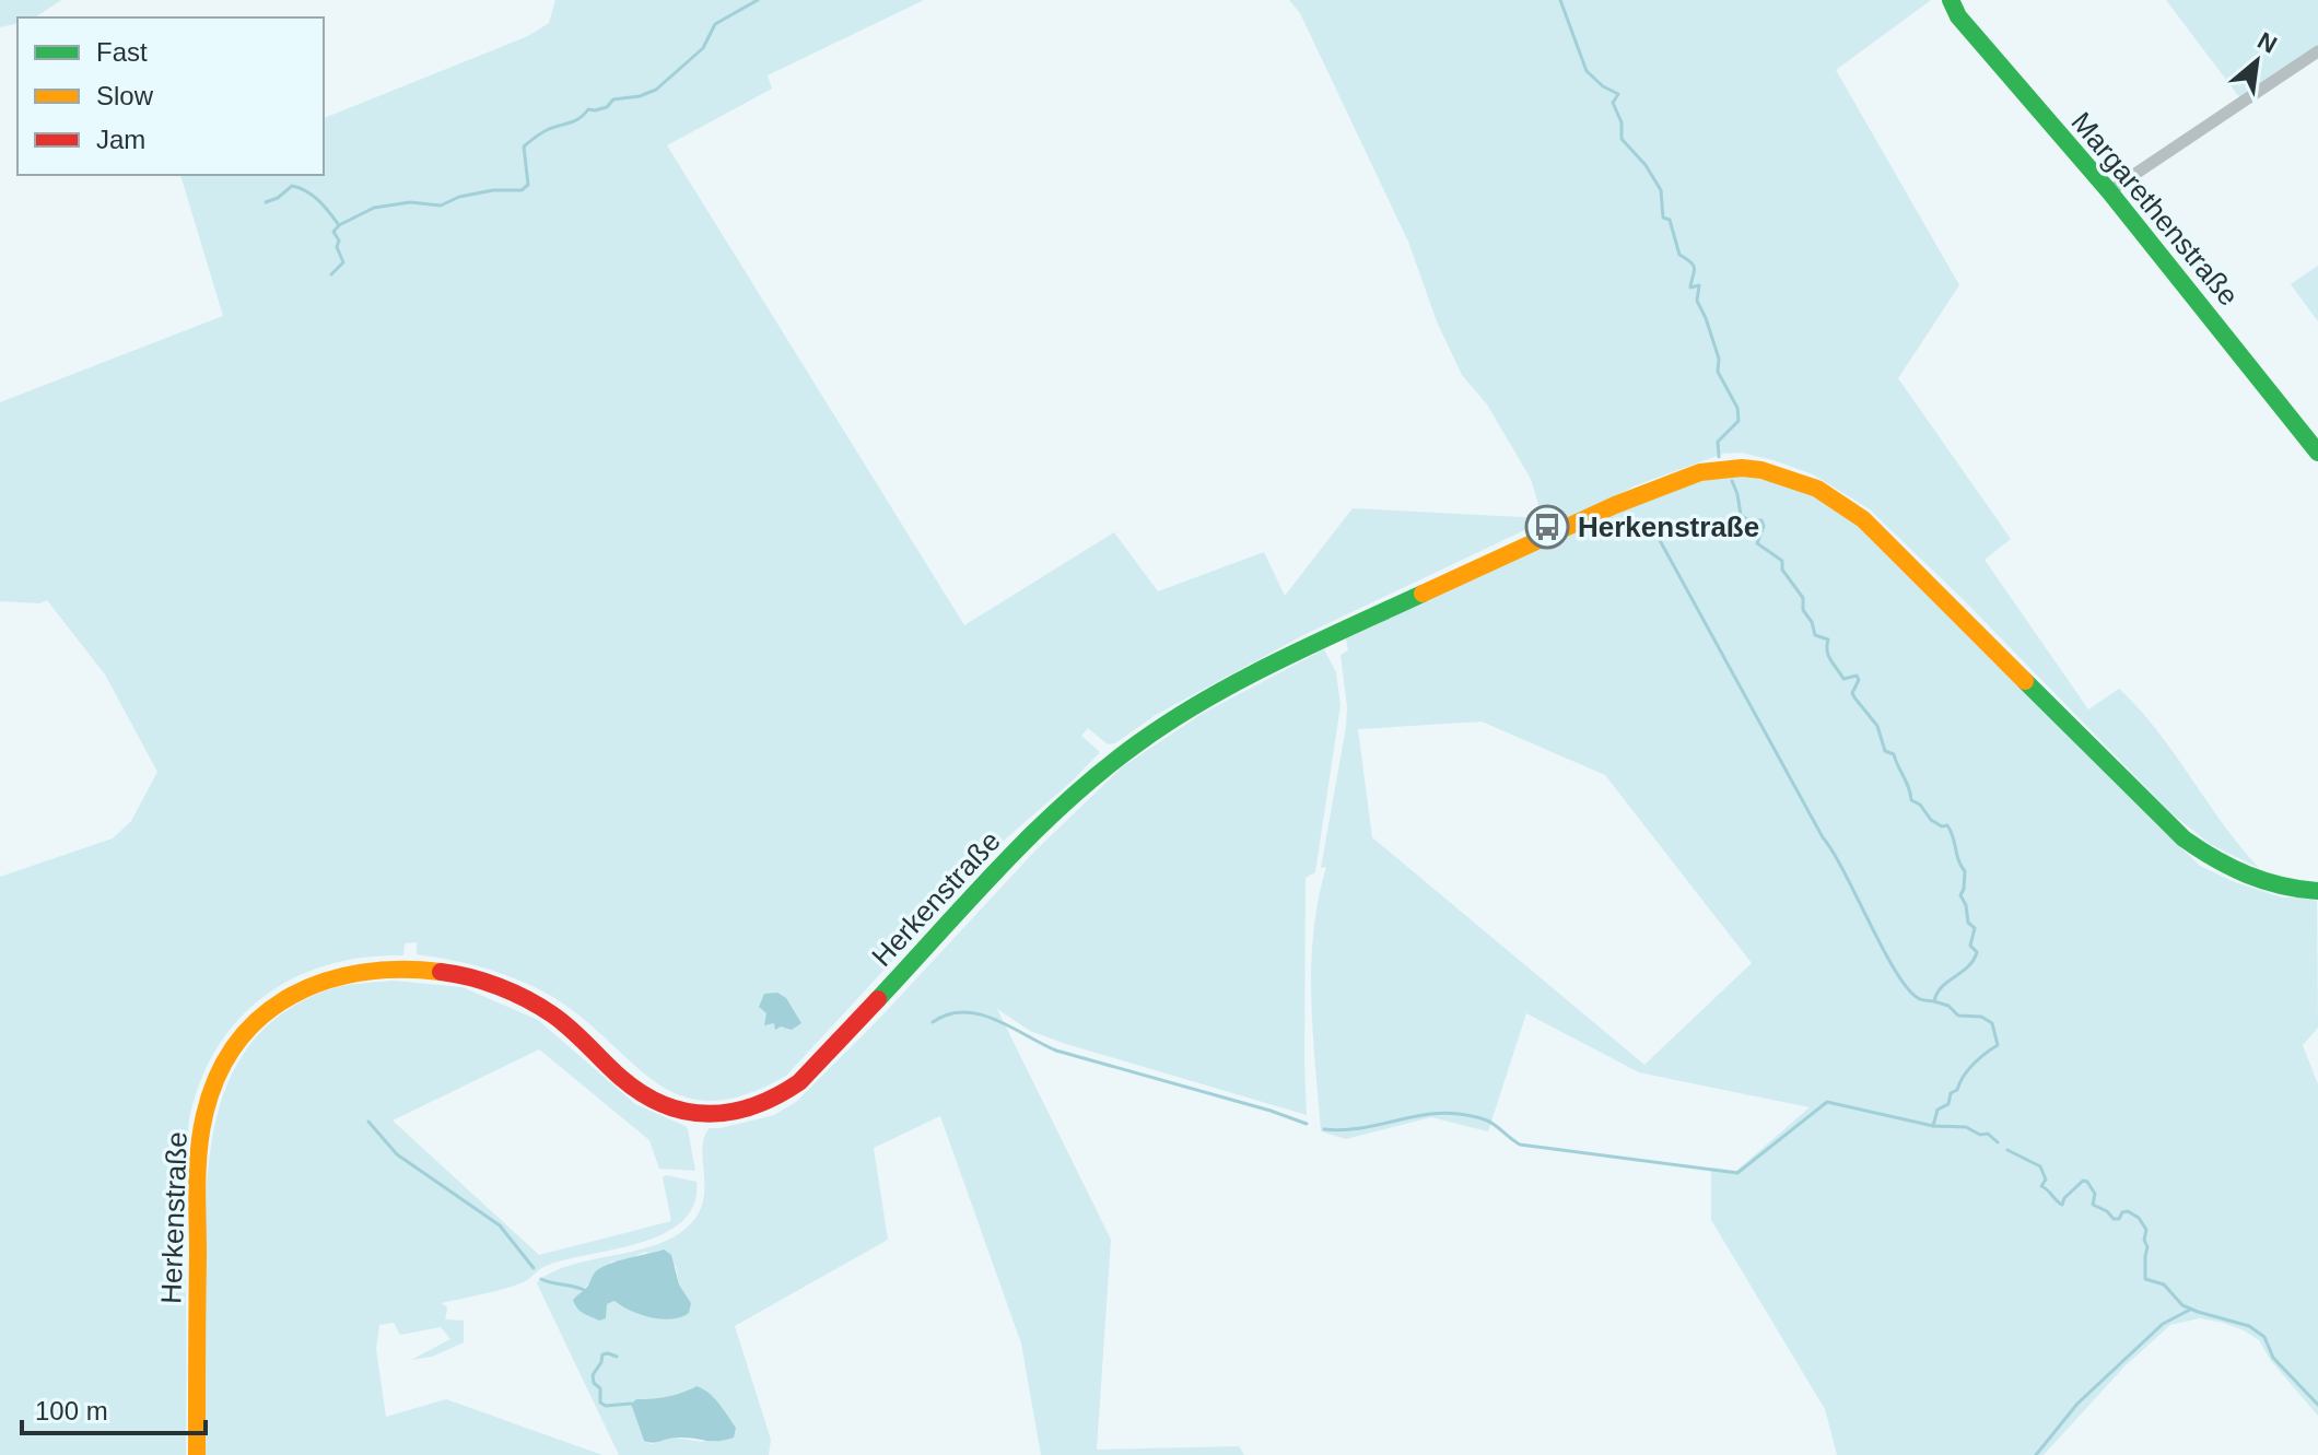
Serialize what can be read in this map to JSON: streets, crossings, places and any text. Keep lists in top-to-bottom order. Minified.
{"streets":{"main road":["Margarethenstraße","Herkenstraße"]},"places":{"bus stop":["Herkenstraße"]},"legend":["Fast","Slow","Jam"],"scale_bar":"100 m","north":"top right"}
